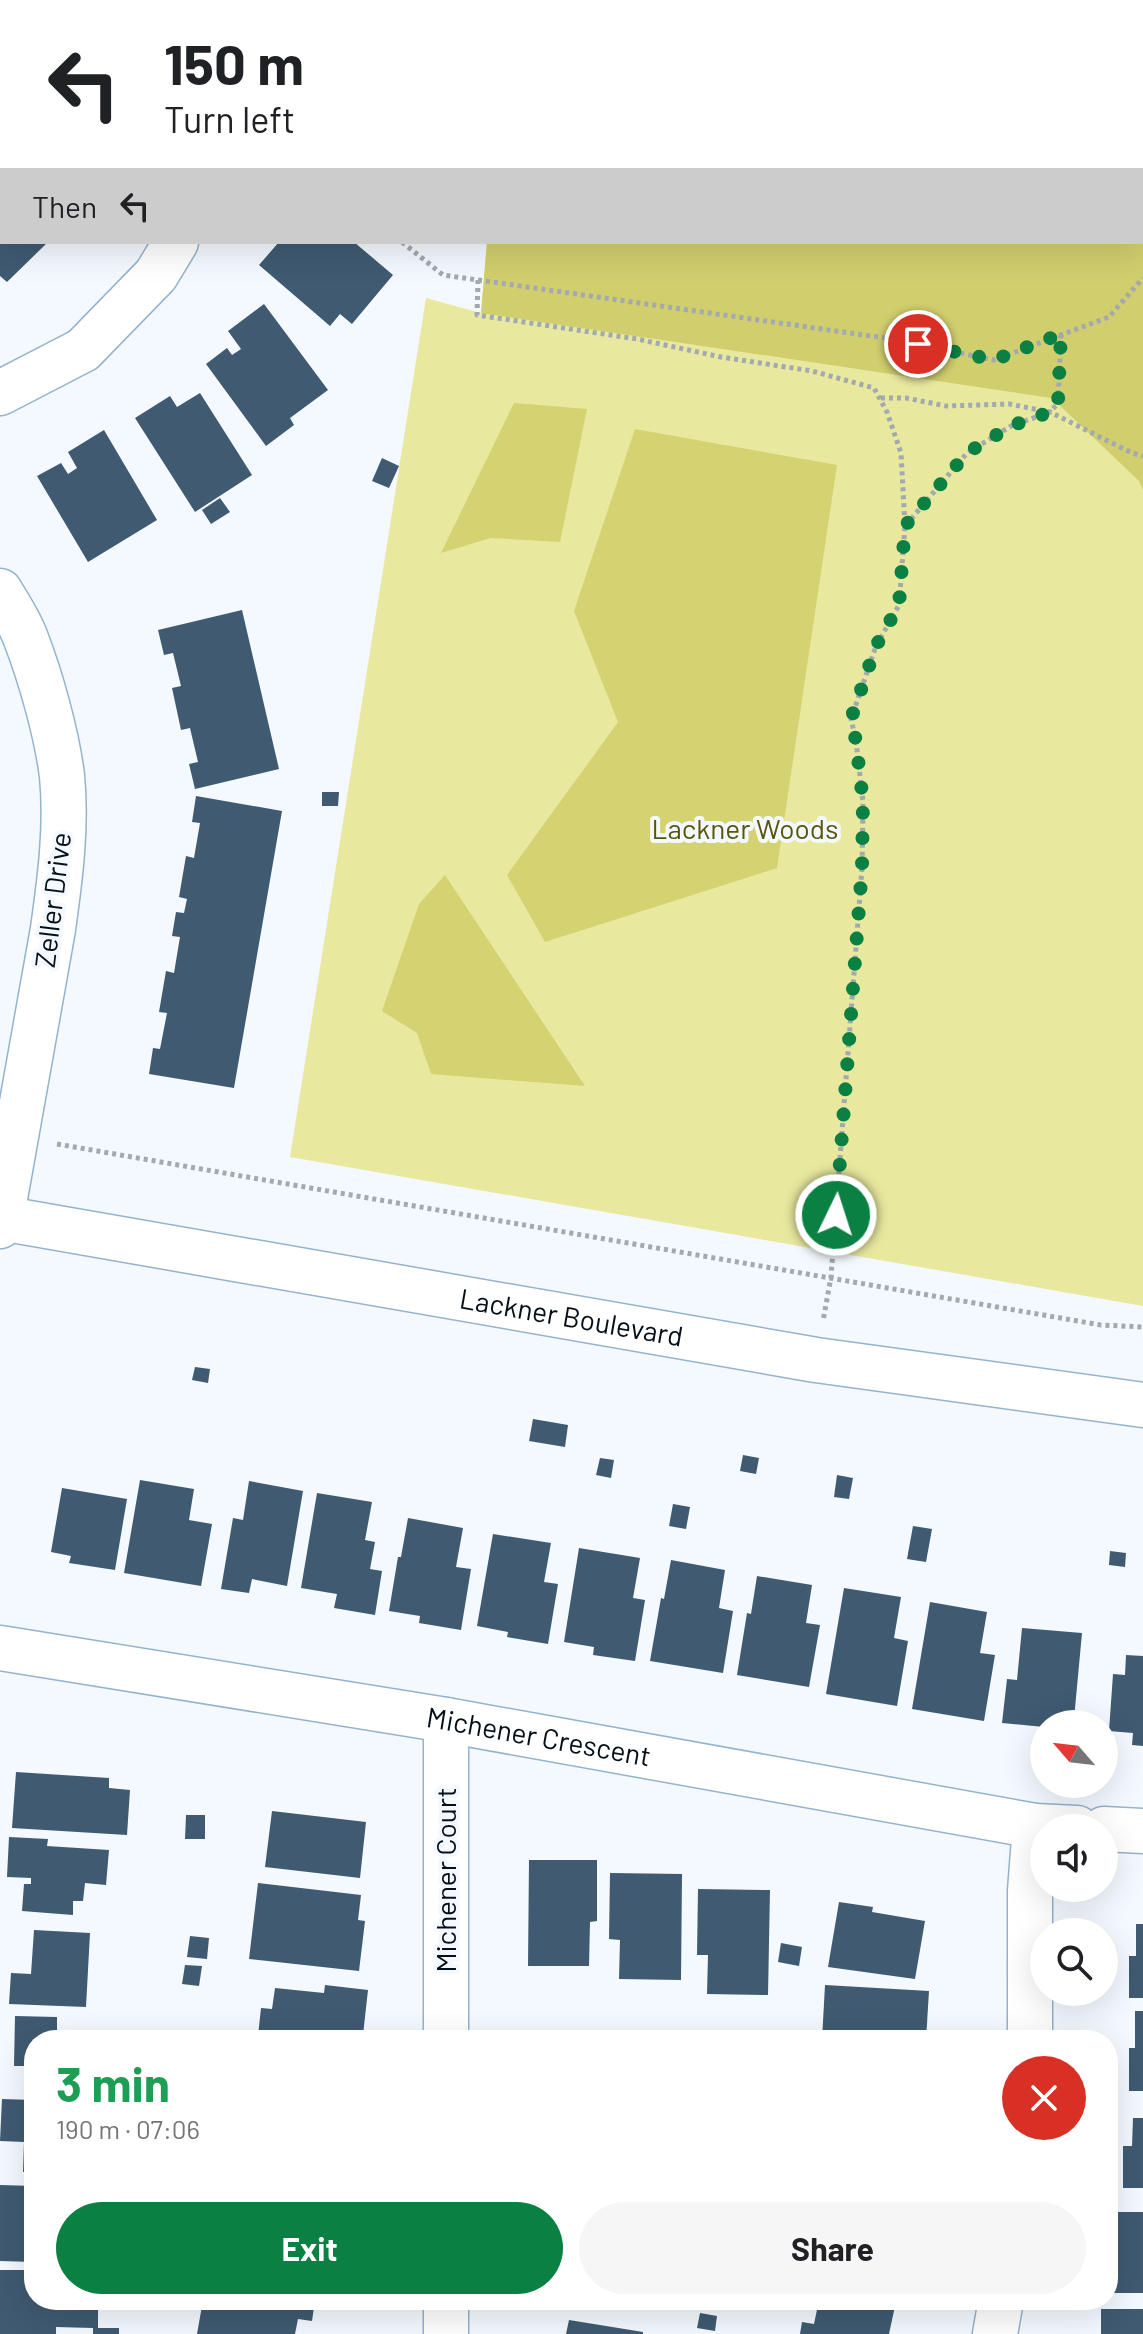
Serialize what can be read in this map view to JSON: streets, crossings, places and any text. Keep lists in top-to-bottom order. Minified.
{"streets":{"street":["Zeller Drive","Lackner Boulevard","Michener Crescent","Michener Court"]},"crossings":[["Zeller Drive","Lackner Boulevard"],["Michener Crescent","Michener Court"]],"parks":["Lackner Woods"],"north":"top left","page":{"turn":["150 m","Turn left"],"then":"Then","heading":["3 min","190 m · 07:06"],"buttons":["Exit","Share"]}}
